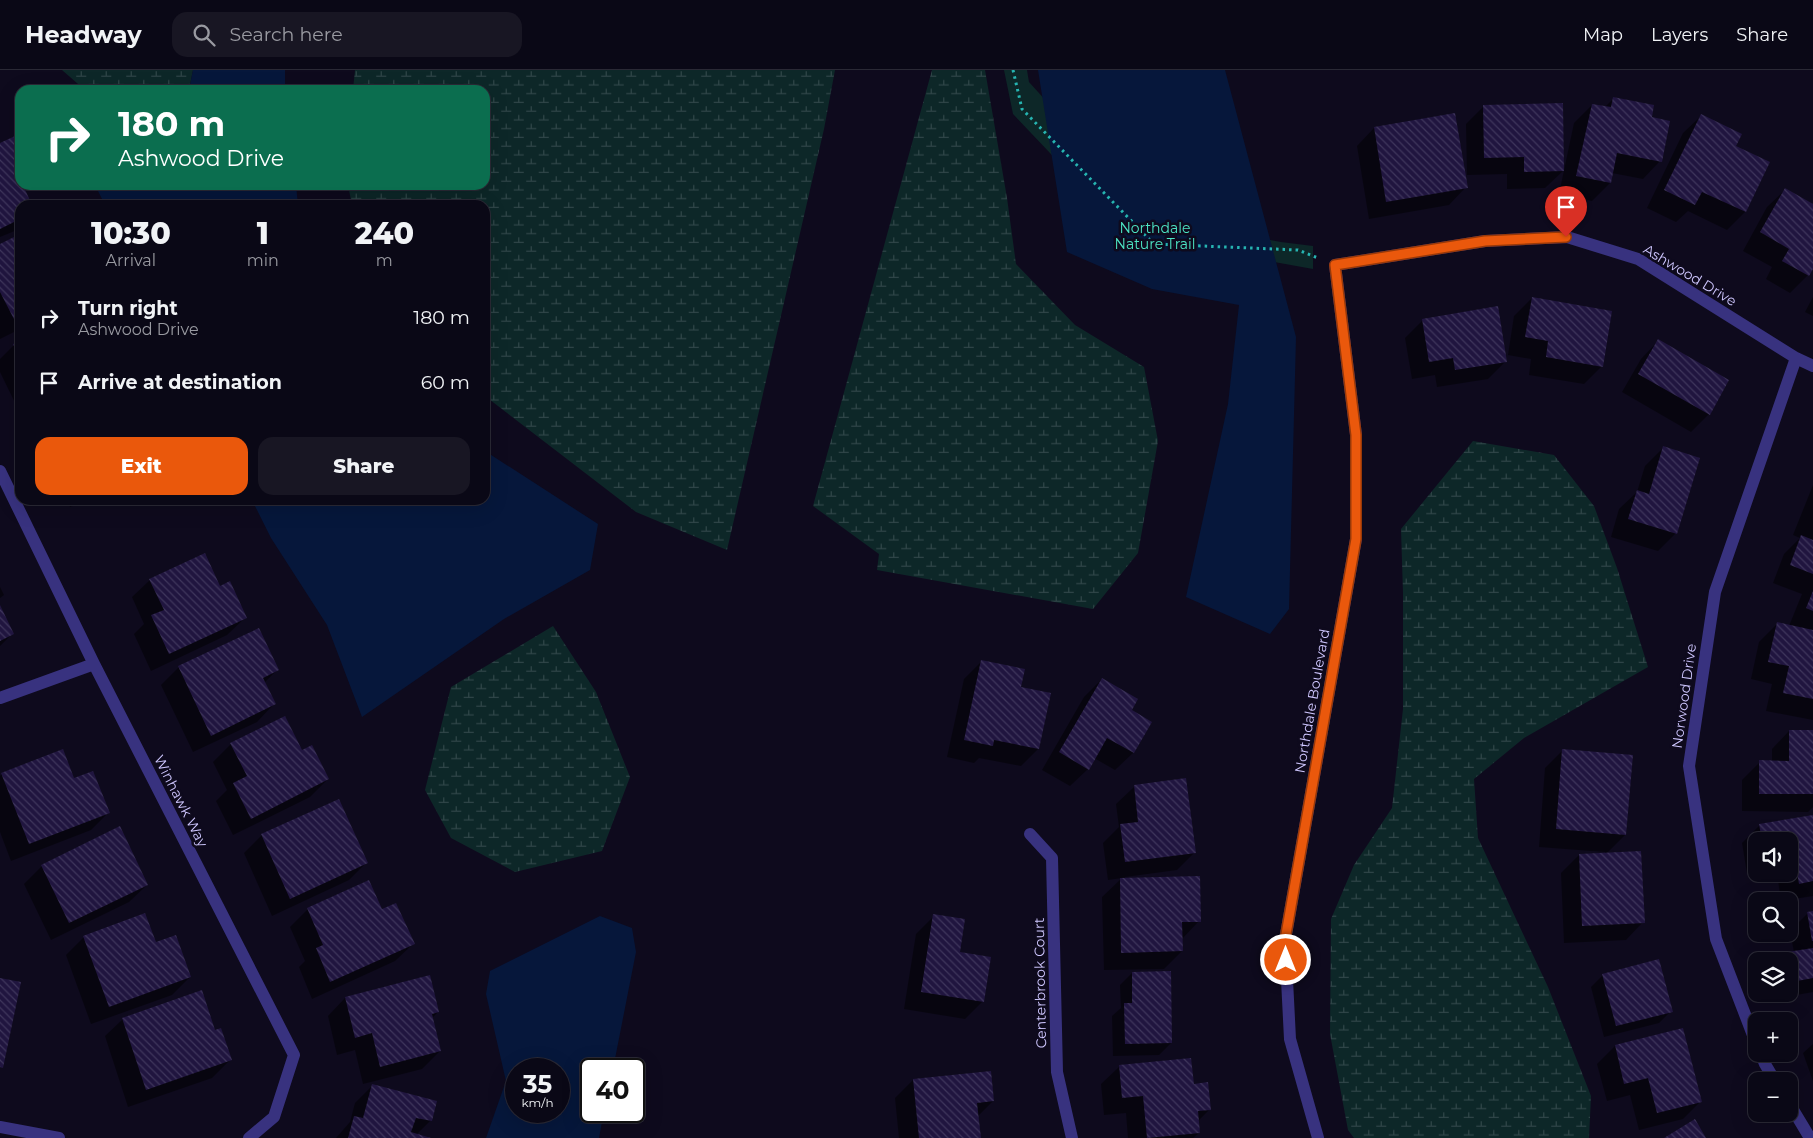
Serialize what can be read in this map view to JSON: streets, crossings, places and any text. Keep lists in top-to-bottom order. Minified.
{"streets":{"street":["Ashwood Drive","Norwood Drive","Northdale Boulevard","Winhawk Way","Centerbrook Court"]},"crossings":[["Ashwood Drive","Norwood Drive"],["Ashwood Drive","Northdale Boulevard"]],"parks":["Northdale Nature Trail"],"page":{"header":"Headway","search":"Search here","nav":["Map","Layers","Share"],"turn":["180 m","Ashwood Drive"],"eta":["10:30","Arrival","1","min","240","m"],"list":[{"name":"Turn right","note":"Ashwood Drive","value":"180 m"},{"name":"Arrive at destination","value":"60 m"}],"buttons":["Exit","Share"],"map_buttons":["+","−"],"speed":"35 km/h","limit":"40"}}
